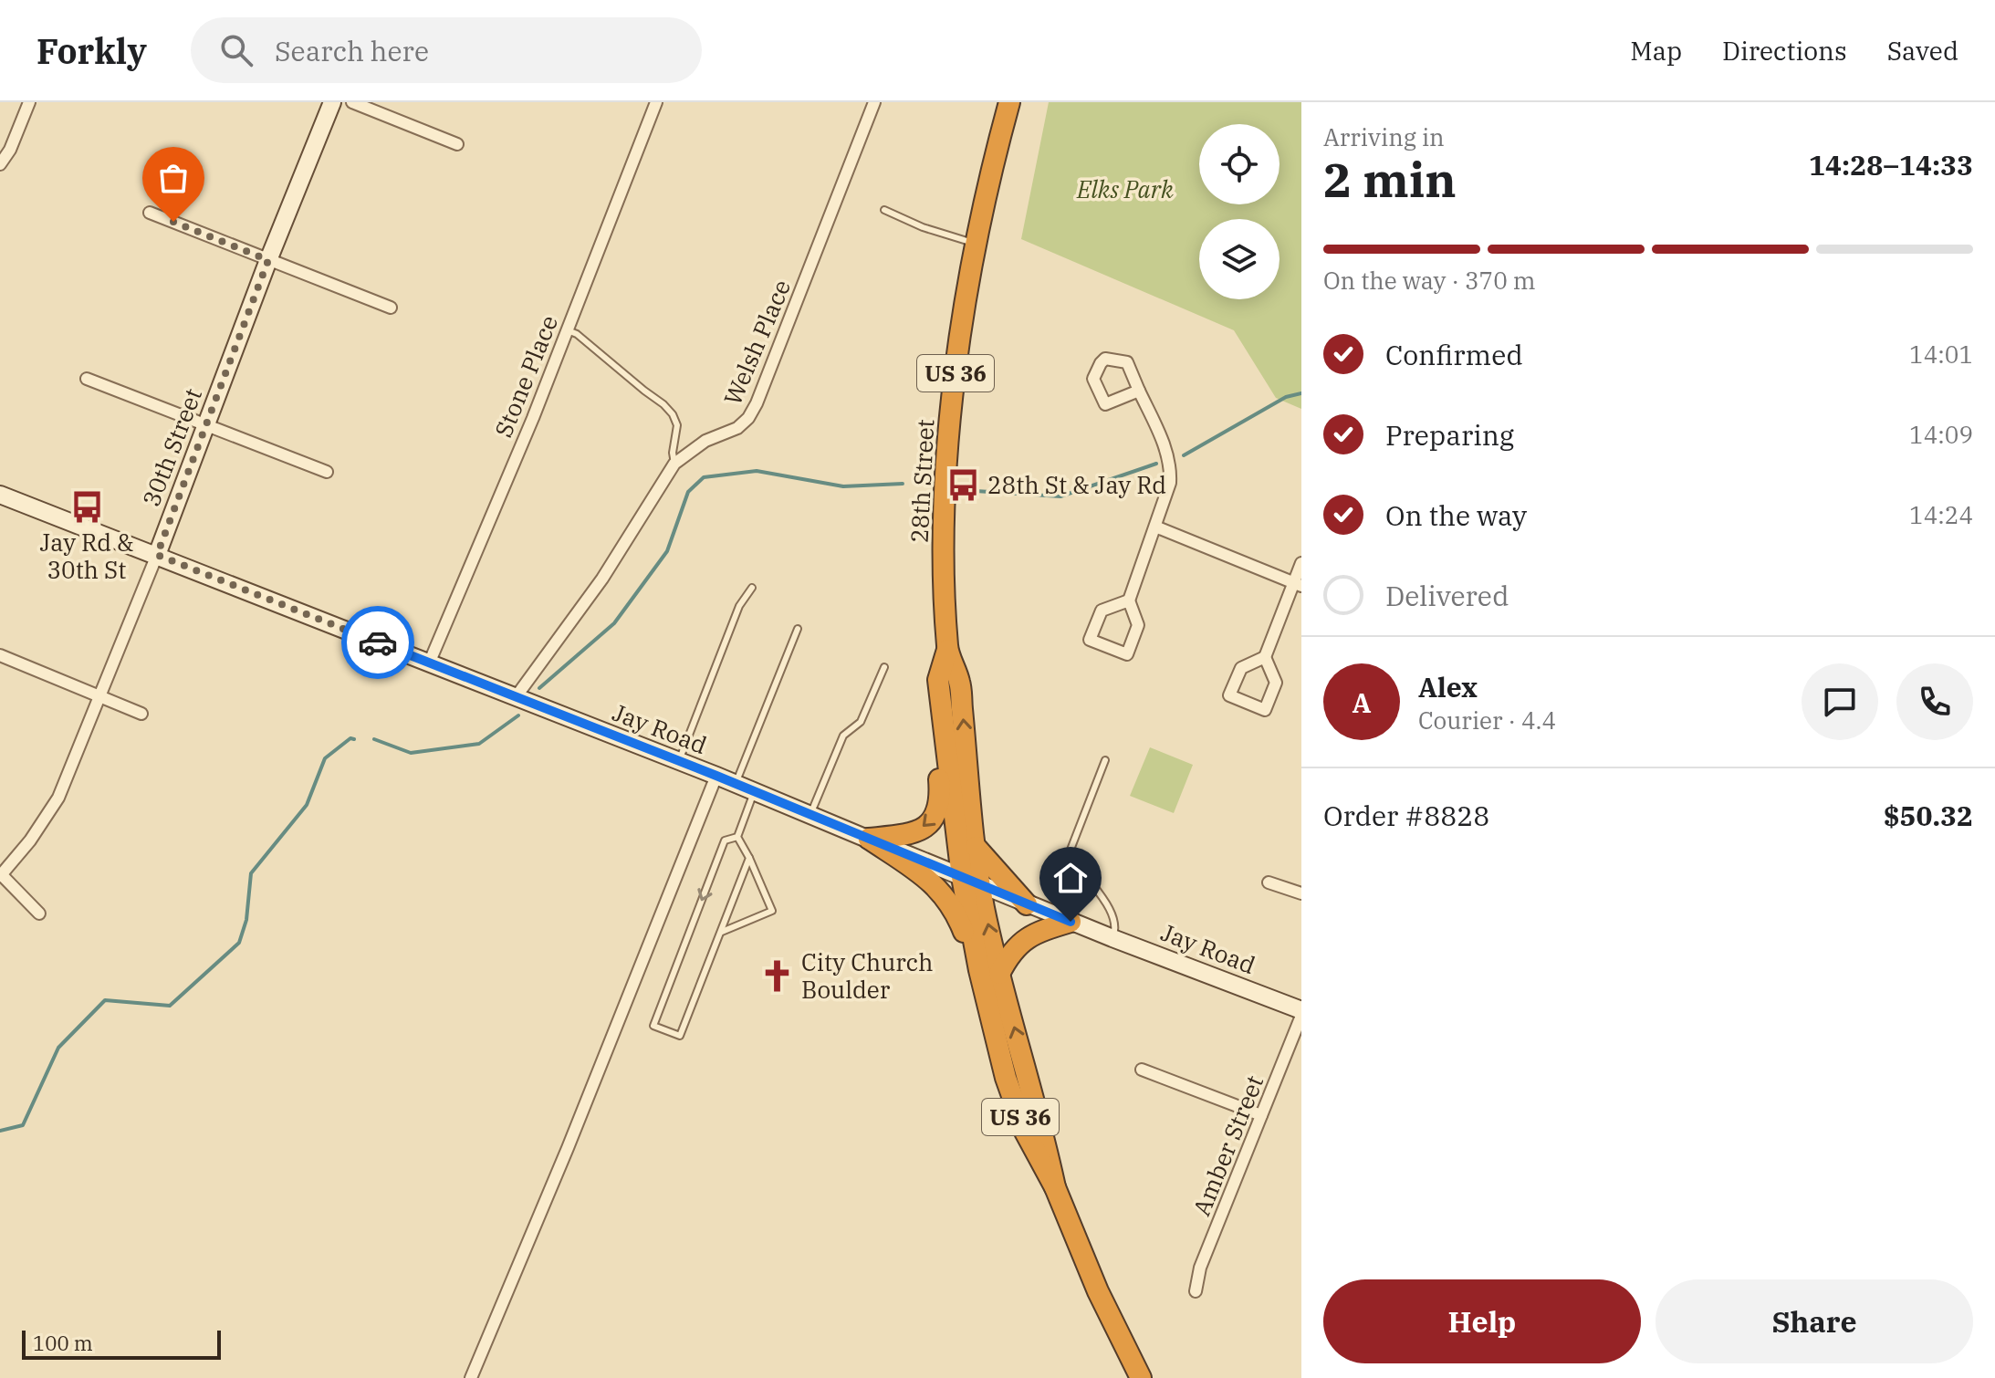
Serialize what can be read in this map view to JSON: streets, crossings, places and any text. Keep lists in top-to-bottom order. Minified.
{"streets":{"highway":["US 36","28th Street"],"street":["Welsh Place","Stone Place","30th Street","Jay Road","Amber Street"]},"crossings":[["Welsh Place","Jay Road"],["US 36","28th Street"],["US 36","Jay Road"],["Stone Place","Jay Road"],["30th Street","Jay Road"],["28th Street","Jay Road"],["Jay Road","Amber Street"]],"parks":["Elks Park"],"places":{"bus stop":["28th St & Jay Rd","Jay Rd & 30th St"],"church":["City Church Boulder"]},"scale_bar":"100 m","page":{"header":"Forkly","search":"Search here","nav":["Map","Directions","Saved"],"heading":["2 min","Arriving in","14:28–14:33"],"panel":["Alex","Courier · 4.4","Order #8828","$50.32"],"bar":"On the way · 370 m","list":[["Confirmed","14:01"],["Preparing","14:09"],["On the way","14:24"],"Delivered"],"round":"A","buttons":["Help","Share"],"scale":"100 m"}}
